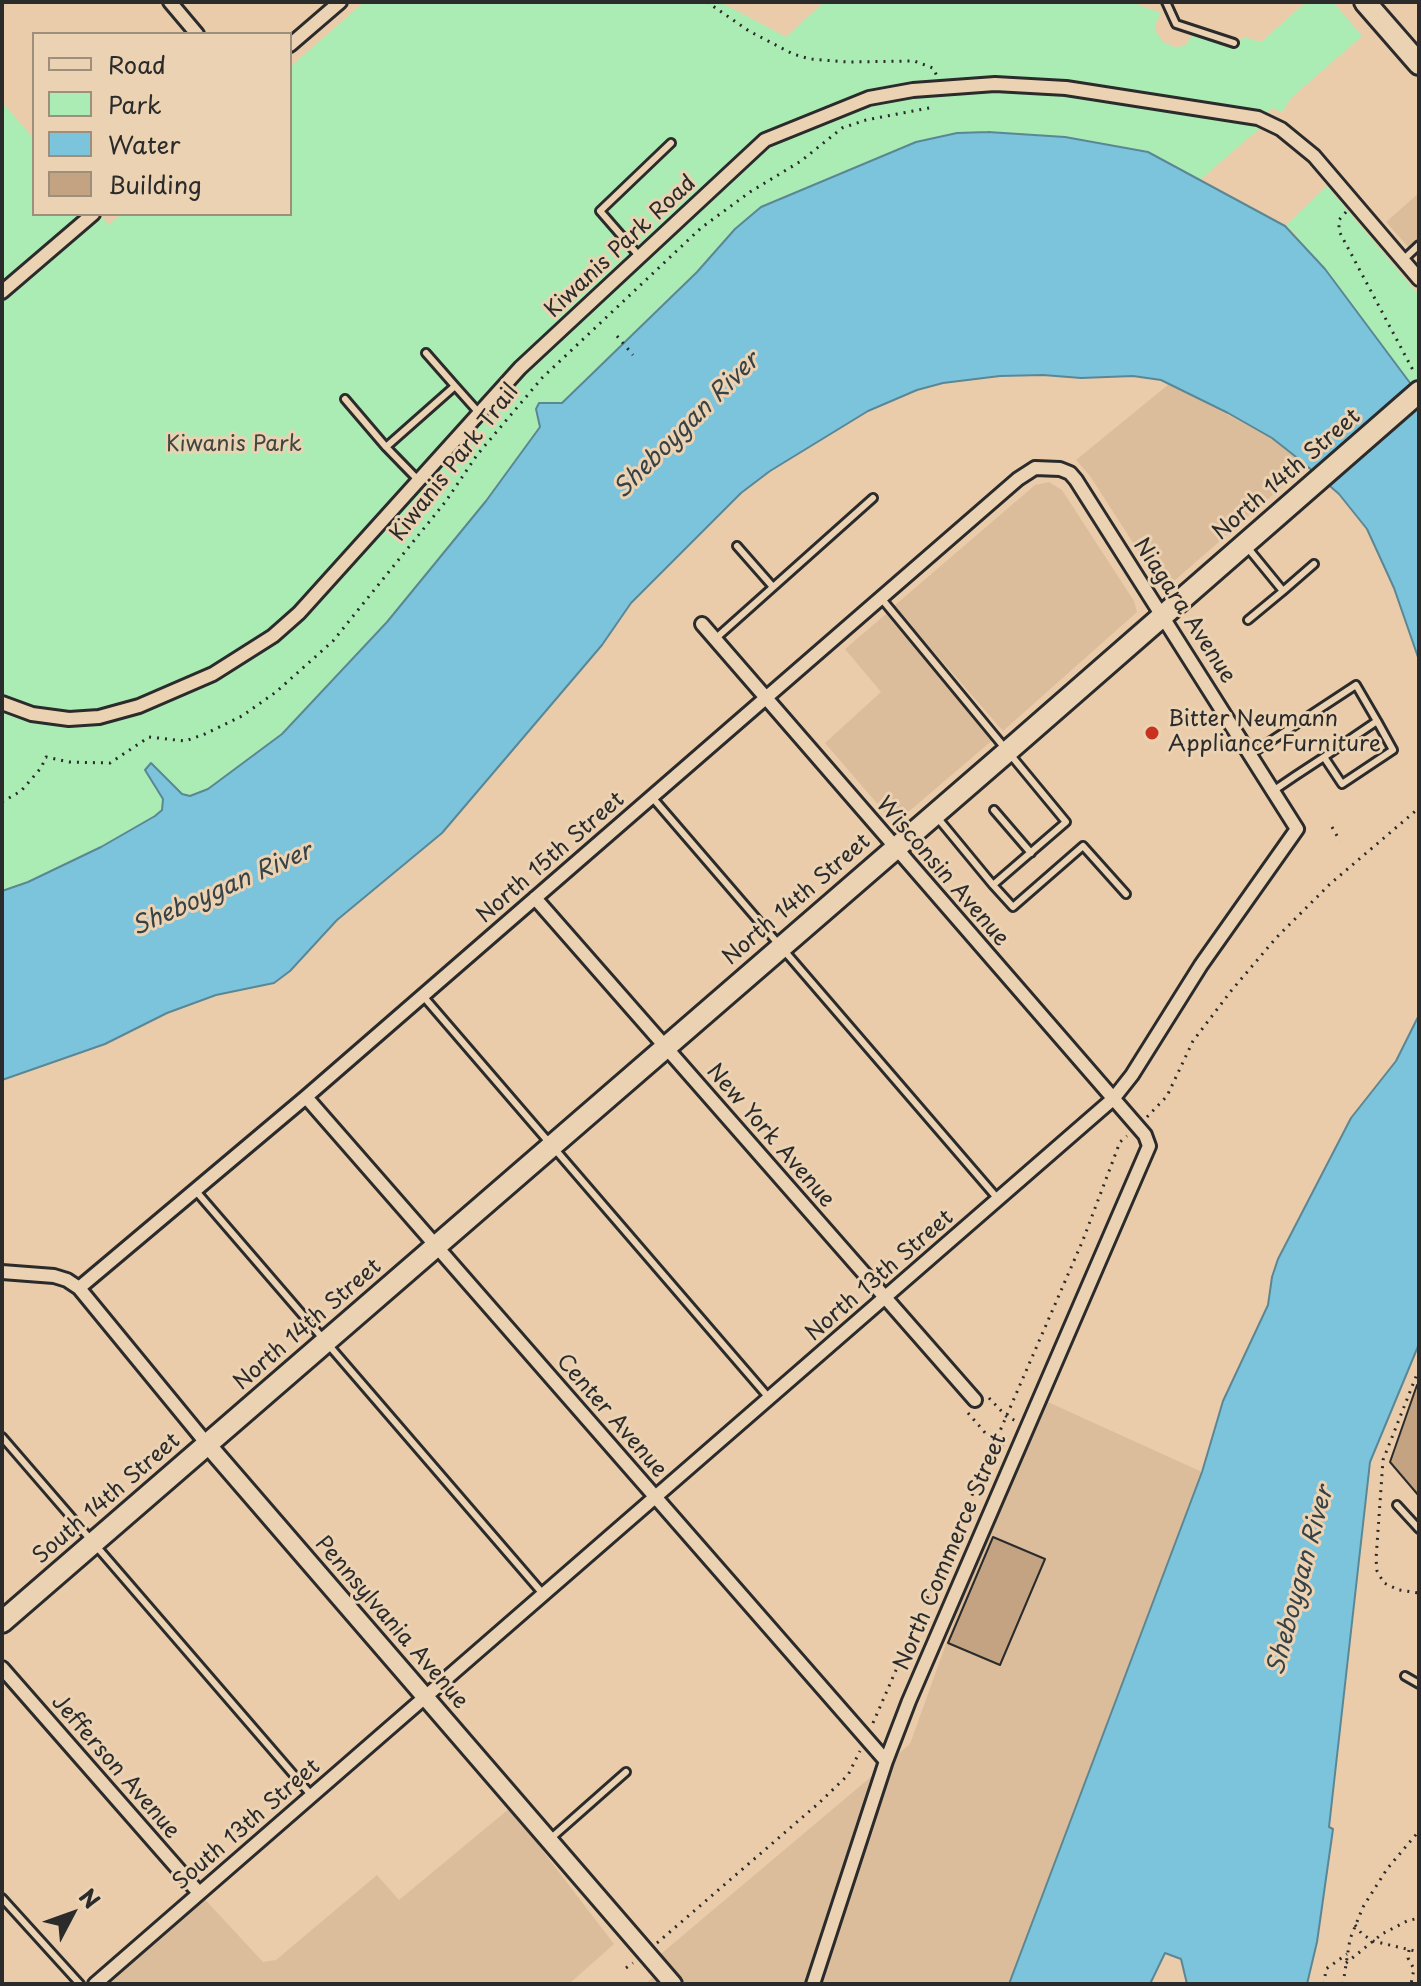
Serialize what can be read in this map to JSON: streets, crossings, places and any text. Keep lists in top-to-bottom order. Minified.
{"streets":{"main road":["North 14th Street","South 14th Street"],"street":["Kiwanis Park Road","Niagara Avenue","North 15th Street","Wisconsin Avenue","New York Avenue","North 13th Street","Center Avenue","North Commerce Street","Pennsylvania Avenue","Jefferson Avenue","South 13th Street"],"path":["Kiwanis Park Trail"]},"crossings":[["North 14th Street","Niagara Avenue"],["North 14th Street","Wisconsin Avenue"],["North 14th Street","New York Avenue"],["North 14th Street","Center Avenue"],["North 14th Street","South 14th Street"],["North 14th Street","Pennsylvania Avenue"],["Niagara Avenue","North 15th Street"],["Niagara Avenue","North 13th Street"],["North 15th Street","Wisconsin Avenue"],["North 15th Street","New York Avenue"],["North 15th Street","Center Avenue"],["North 15th Street","Pennsylvania Avenue"],["Wisconsin Avenue","North 13th Street"],["Wisconsin Avenue","North Commerce Street"],["New York Avenue","North 13th Street"],["North 13th Street","Center Avenue"],["North 13th Street","Pennsylvania Avenue"],["North 13th Street","South 13th Street"],["Center Avenue","North Commerce Street"],["South 14th Street","Pennsylvania Avenue"],["Pennsylvania Avenue","South 13th Street"],["Jefferson Avenue","South 13th Street"]],"water":["Sheboygan River"],"parks":["Kiwanis Park"],"places":["Bitter Neumann Appliance Furniture"],"legend":["Road","Park","Water","Building"],"north":"top right"}
